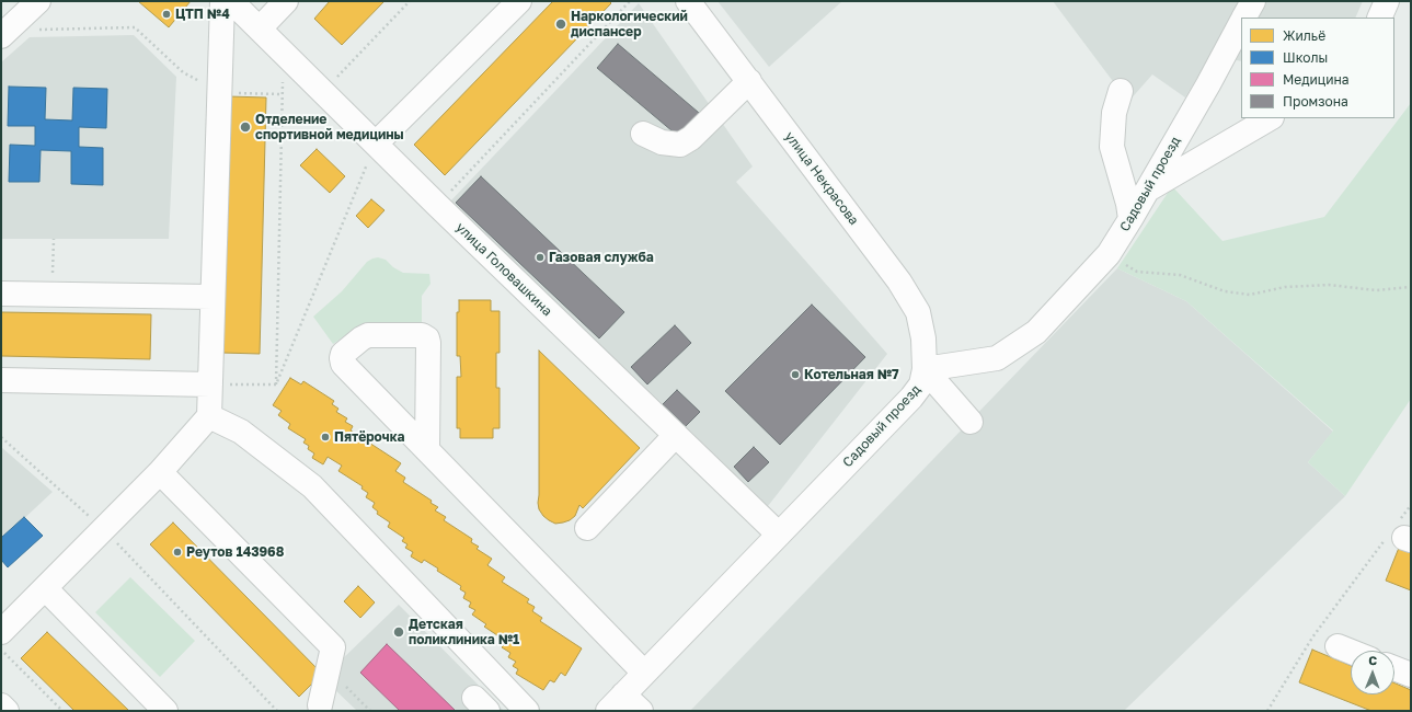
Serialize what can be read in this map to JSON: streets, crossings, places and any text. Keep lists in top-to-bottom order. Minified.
{"streets":{"street":["улица Некрасова","Садовый проезд","улица Головашкина"]},"crossings":[["улица Некрасова","Садовый проезд"],["Садовый проезд","улица Головашкина"]],"places":["ЦТП №4","Наркологический диспансер","Отделение спортивной медицины","Газовая служба","Котельная №7","Пятёрочка","Реутов 143968","Детская поликлиника №1"],"legend":["Жильё","Школы","Медицина","Промзона"],"north":"top"}
